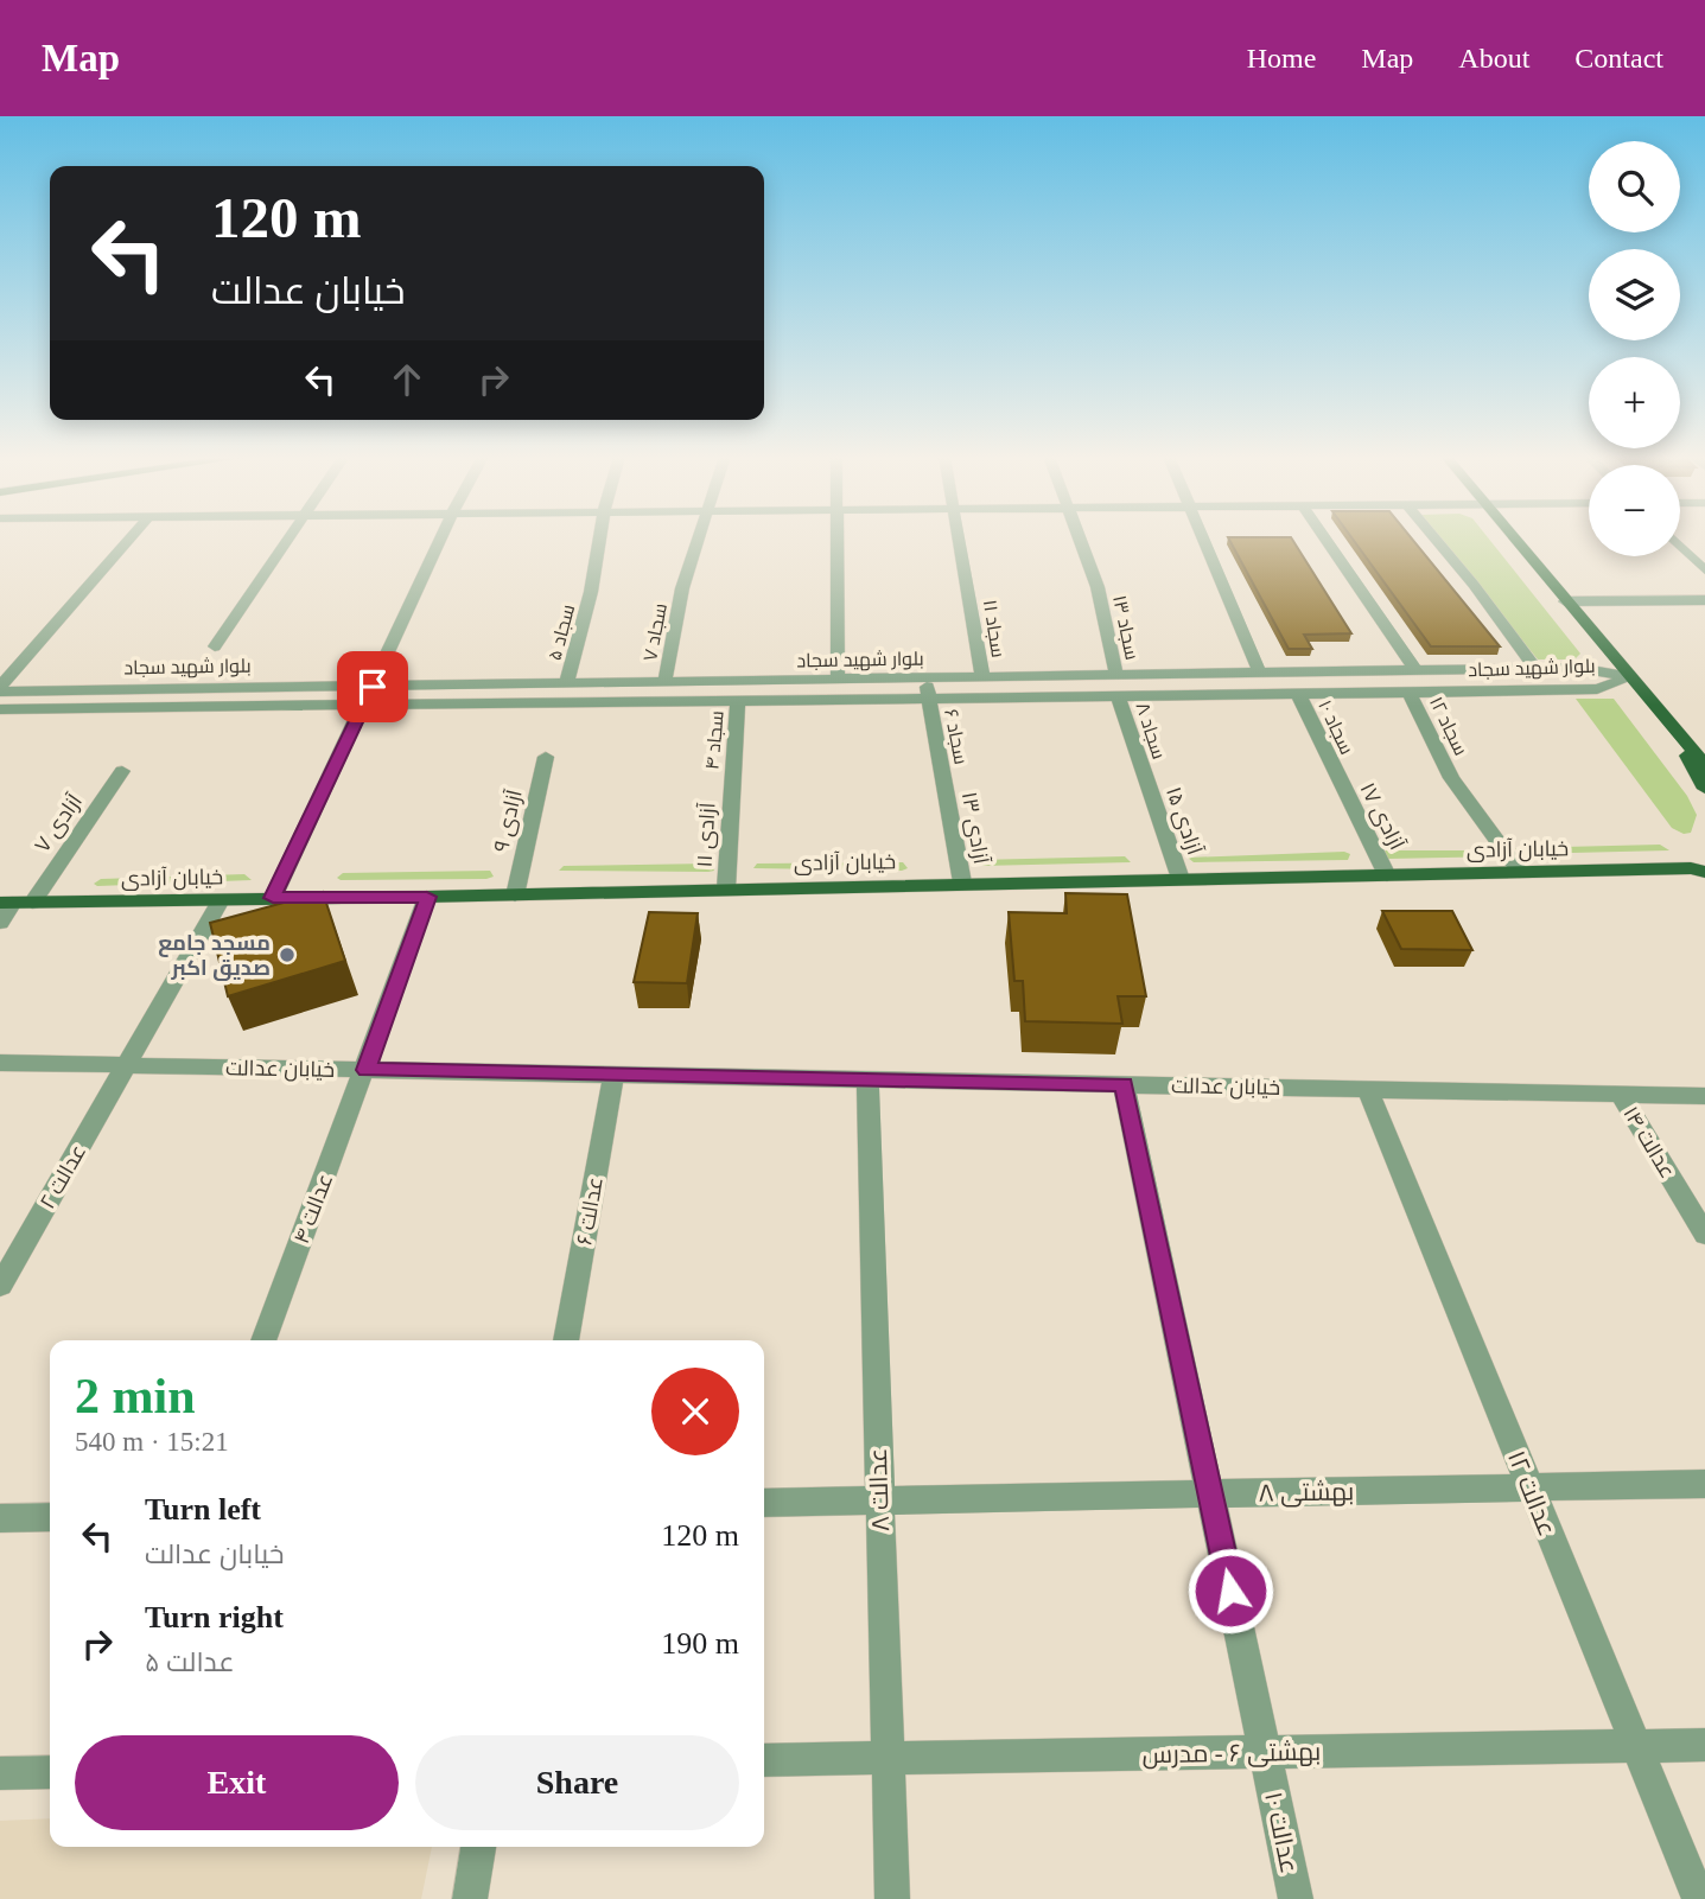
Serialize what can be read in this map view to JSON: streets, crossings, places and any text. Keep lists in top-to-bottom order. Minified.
{"streets":{"main road":["خیابان آزادی"],"street":["سجاد ۱۳","سجاد ۱۱","سجاد ۵","سجاد ۷","بلوار شهید سجاد","سجاد ۱۲","سجاد ۱۰","سجاد ۸","سجاد ۶","سجاد ۴","آزادی ۱۷","آزادی ۹","آزادی ۱۵","آزادی ۷","آزادی ۱۳","آزادی ۱۱","خیابان عدالت","عدالت ۱۴","عدالت ۲","عدالت ۴","عدالت ۶","عدالت ۸","بهشتی ۸","عدالت ۱۲","بهشتی ۶ - مدرس","عدالت ۱۰"]},"crossings":[["سجاد ۱۳","بلوار شهید سجاد"],["سجاد ۱۱","بلوار شهید سجاد"],["سجاد ۵","بلوار شهید سجاد"],["سجاد ۷","بلوار شهید سجاد"],["بلوار شهید سجاد","سجاد ۱۲"],["بلوار شهید سجاد","سجاد ۱۰"],["بلوار شهید سجاد","سجاد ۸"],["بلوار شهید سجاد","سجاد ۶"],["بلوار شهید سجاد","سجاد ۴"],["سجاد ۱۲","خیابان آزادی"],["سجاد ۱۰","آزادی ۱۷"],["سجاد ۸","آزادی ۱۵"],["سجاد ۶","آزادی ۱۳"],["سجاد ۴","آزادی ۱۱"],["آزادی ۱۷","خیابان آزادی"],["آزادی ۹","خیابان آزادی"],["آزادی ۱۵","خیابان آزادی"],["آزادی ۷","خیابان آزادی"],["آزادی ۱۳","خیابان آزادی"],["آزادی ۱۱","خیابان آزادی"],["خیابان آزادی","عدالت ۲"],["خیابان آزادی","عدالت ۴"],["خیابان عدالت","عدالت ۱۴"],["خیابان عدالت","عدالت ۲"],["خیابان عدالت","عدالت ۴"],["خیابان عدالت","عدالت ۶"],["خیابان عدالت","عدالت ۸"],["خیابان عدالت","عدالت ۱۲"],["خیابان عدالت","عدالت ۱۰"],["عدالت ۸","بهشتی ۸"],["عدالت ۸","بهشتی ۶ - مدرس"],["بهشتی ۸","عدالت ۱۲"],["بهشتی ۸","عدالت ۱۰"],["عدالت ۱۲","بهشتی ۶ - مدرس"],["بهشتی ۶ - مدرس","عدالت ۱۰"]],"places":["مسجد جامع صدیق اکبر"],"page":{"header":"Map","nav":["Home","Map","About","Contact"],"map_buttons":["+","−"],"turn":["120 m","خیابان عدالت"],"heading":["2 min","540 m · 15:21"],"list":[{"name":"Turn left","note":"خیابان عدالت","value":"120 m"},{"name":"Turn right","note":"عدالت ۵","value":"190 m"}],"buttons":["Exit","Share"]}}
